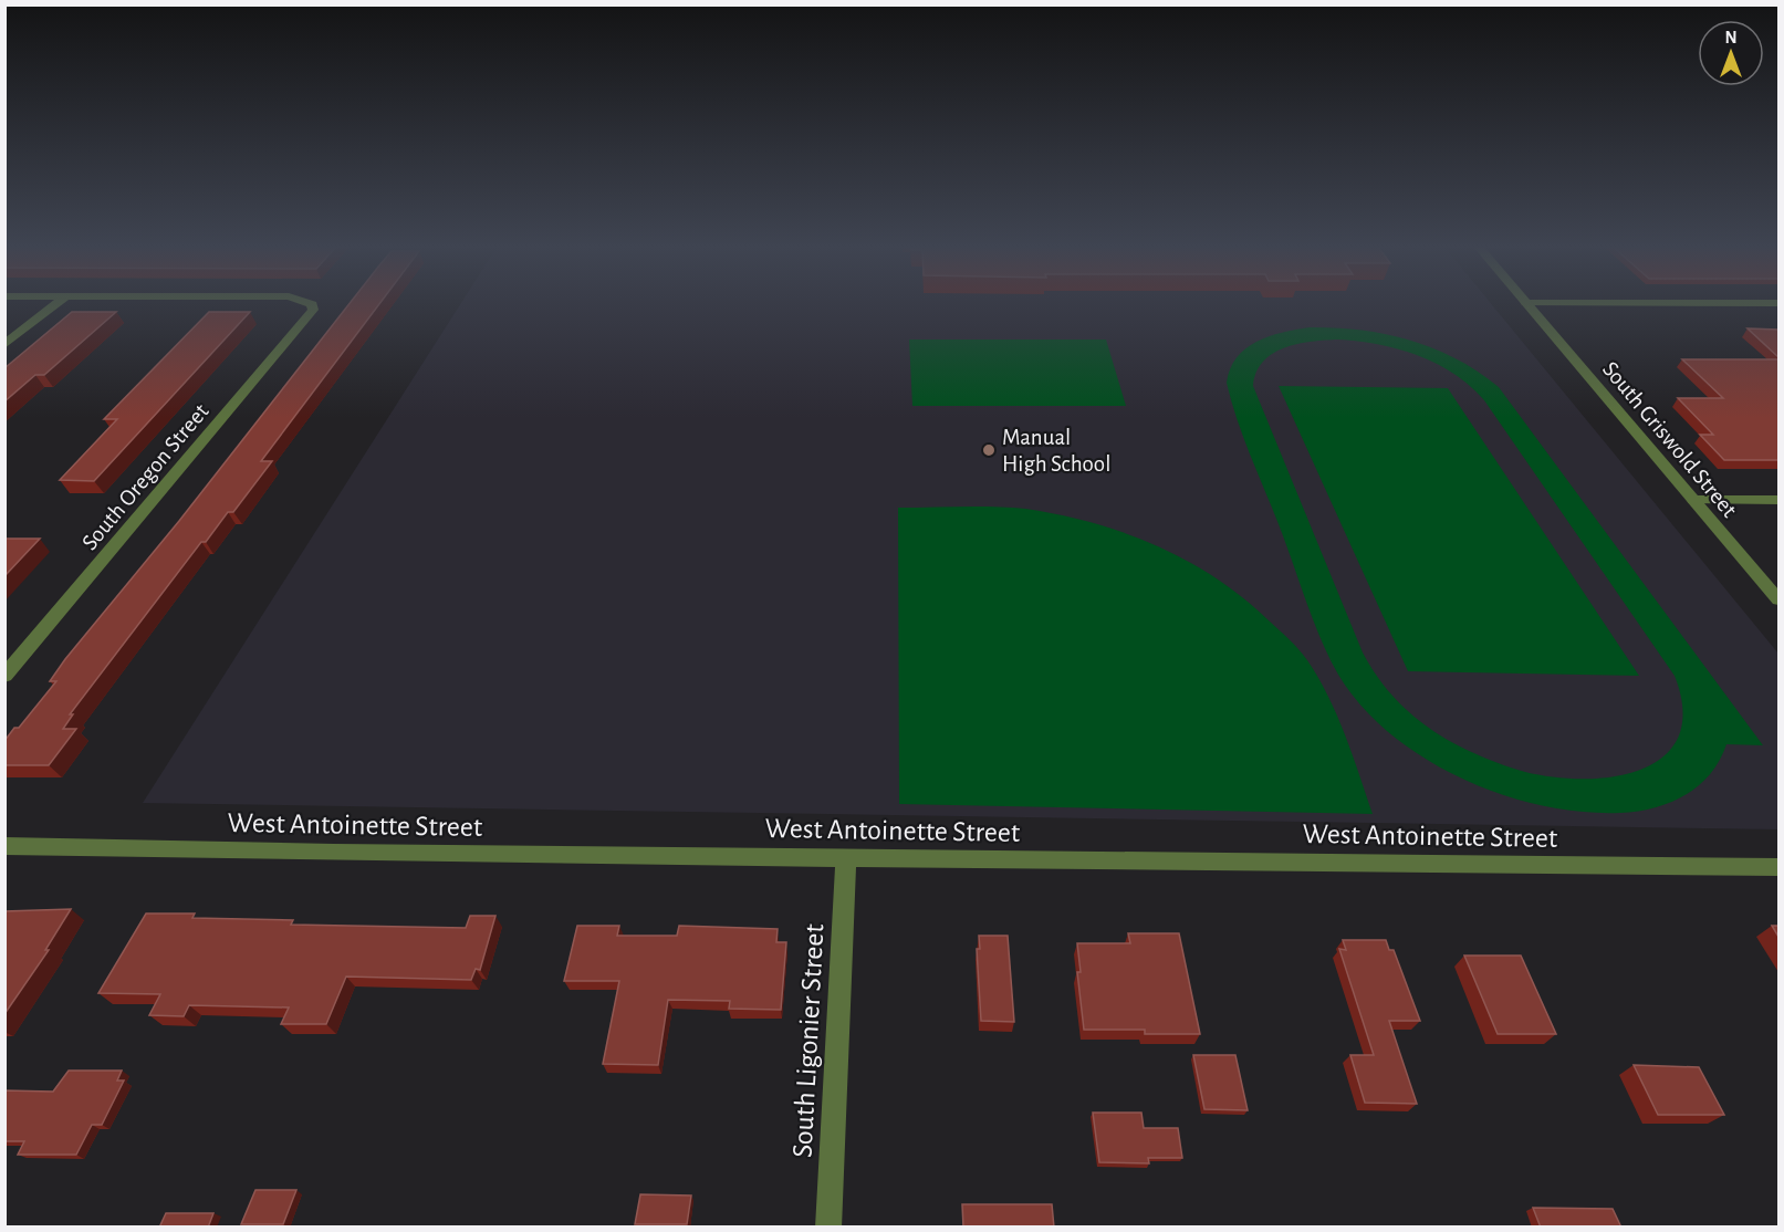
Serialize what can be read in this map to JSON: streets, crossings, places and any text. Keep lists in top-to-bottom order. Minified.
{"streets":{"street":["South Griswold Street","South Oregon Street","West Antoinette Street","South Ligonier Street"]},"crossings":[["West Antoinette Street","South Ligonier Street"]],"places":["Manual High School"],"north":"top"}
